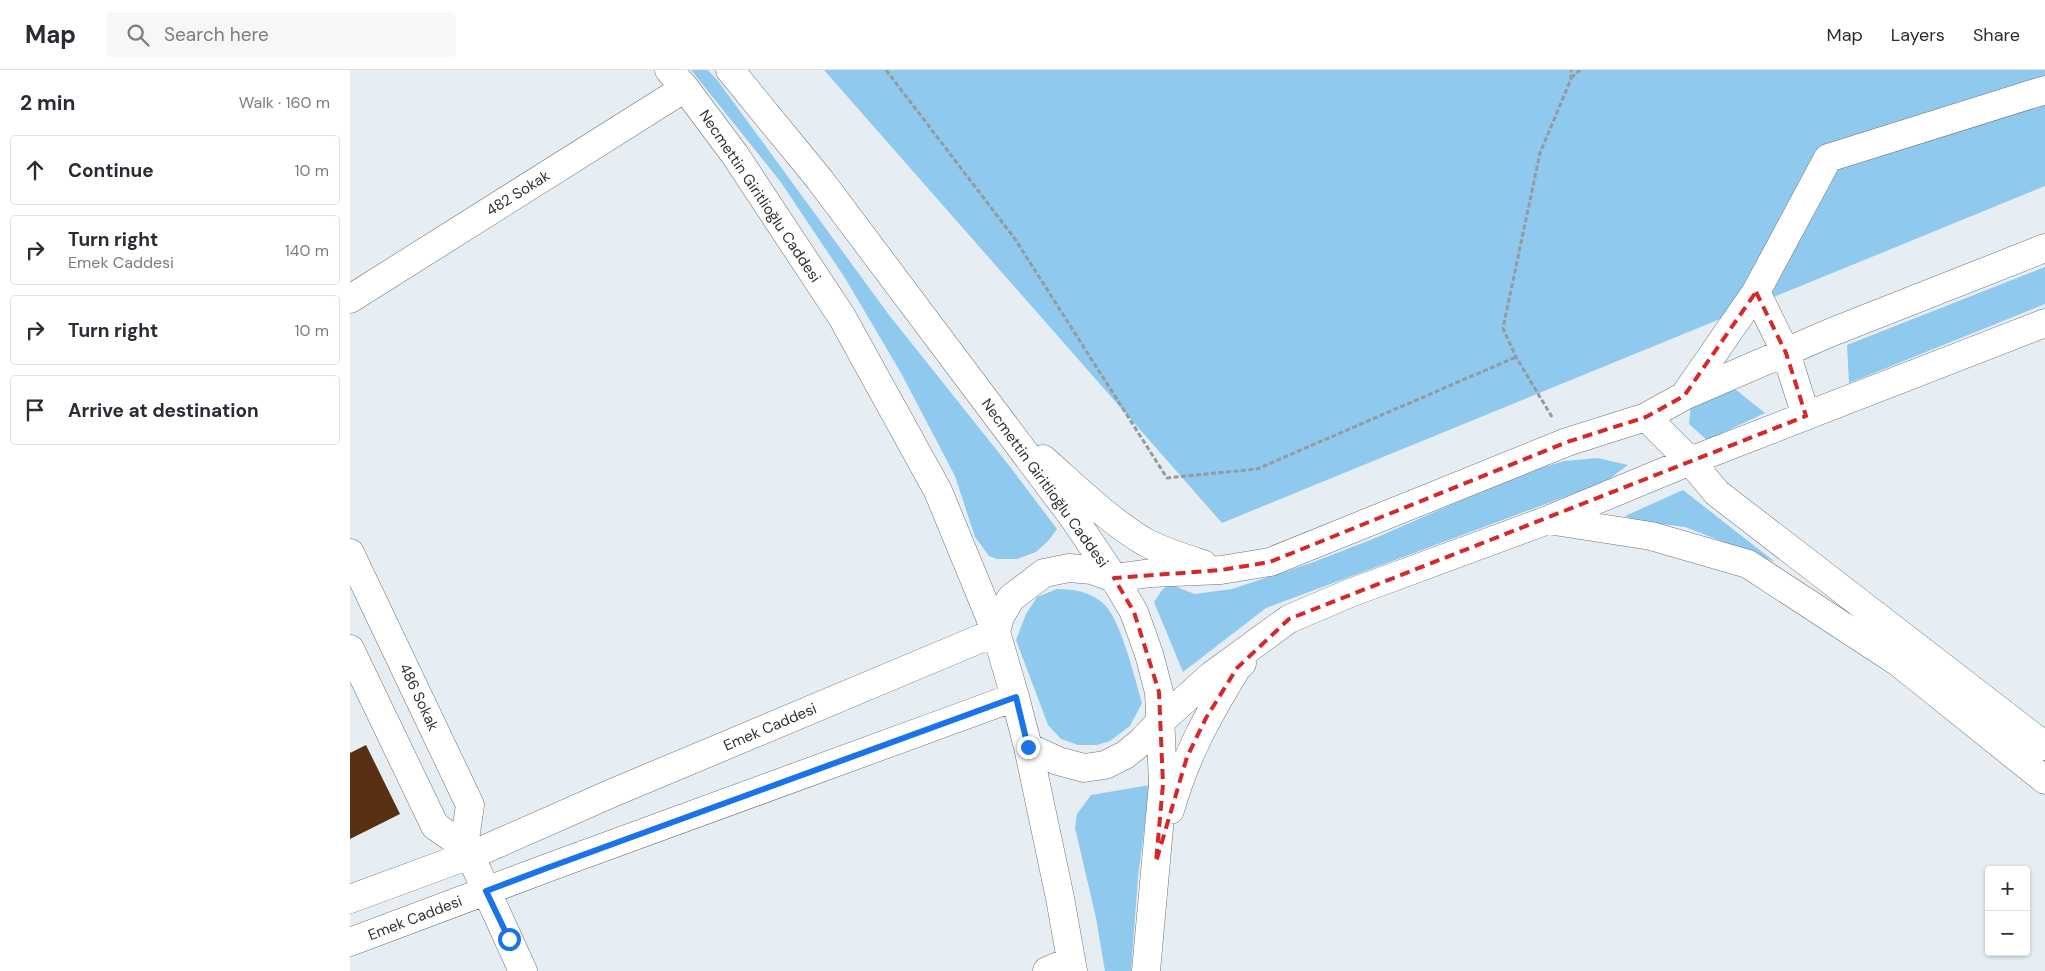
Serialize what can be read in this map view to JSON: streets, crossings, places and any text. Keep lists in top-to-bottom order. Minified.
{"streets":{"street":["482 Sokak","Necmettin Giritlioğlu Caddesi","486 Sokak","Emek Caddesi"]},"crossings":[["482 Sokak","Necmettin Giritlioğlu Caddesi"],["Necmettin Giritlioğlu Caddesi","Emek Caddesi"],["486 Sokak","Emek Caddesi"]],"page":{"header":"Map","search":"Search here","nav":["Map","Layers","Share"],"heading":["2 min","Walk · 160 m"],"list":[["Continue","10 m"],["Turn right","Emek Caddesi","140 m"],["Turn right","10 m"],"Arrive at destination"],"map_buttons":["+","−"]}}
